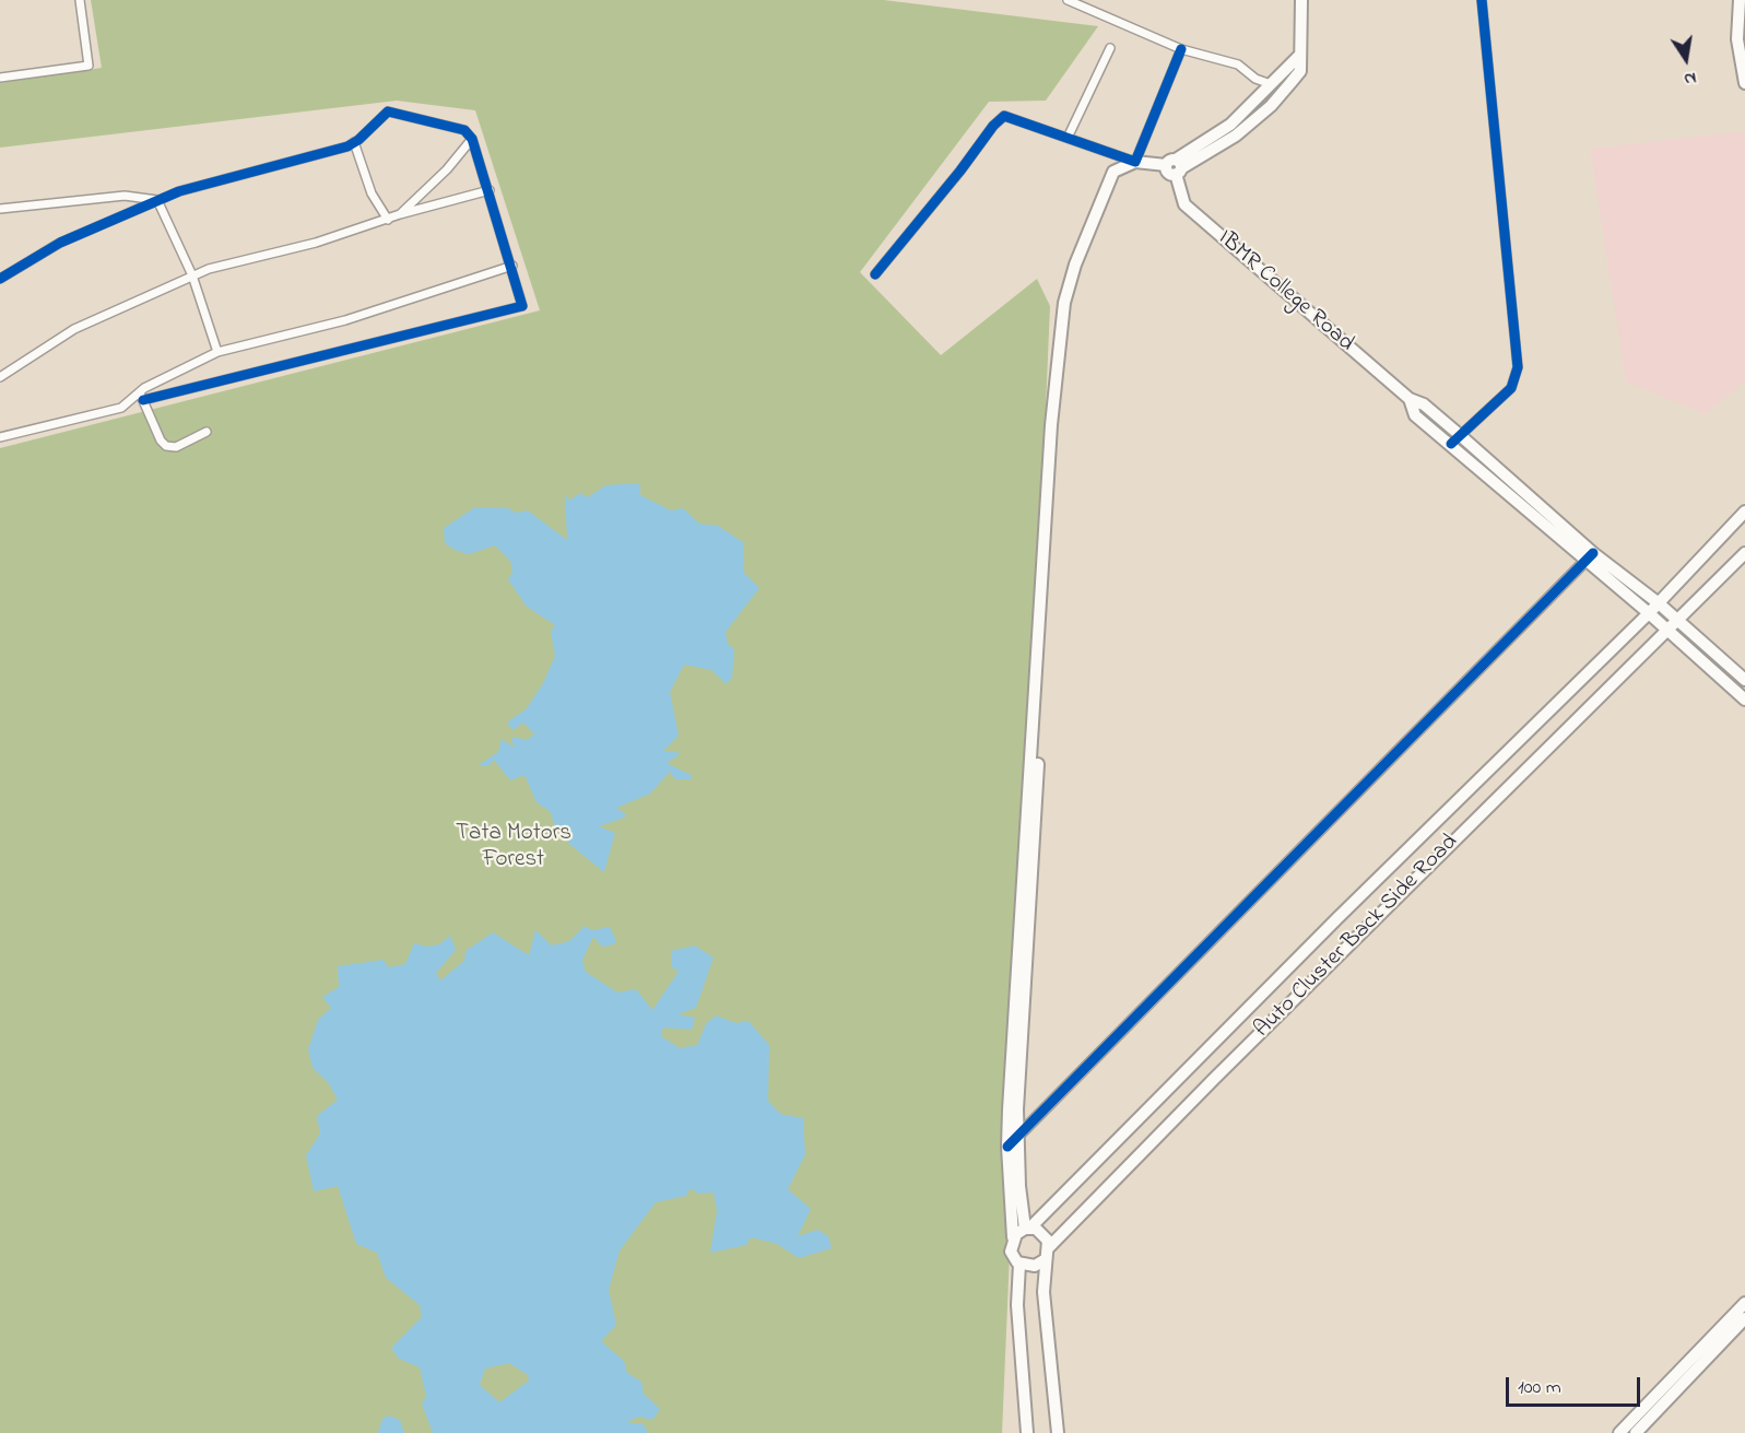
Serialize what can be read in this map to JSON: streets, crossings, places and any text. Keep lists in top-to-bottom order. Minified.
{"streets":{"main road":["IBMR College Road","Auto Cluster Back Side Road"]},"crossings":[["IBMR College Road","Auto Cluster Back Side Road"]],"parks":["Tata Motors Forest"],"scale_bar":"100 m","north":"bottom"}
